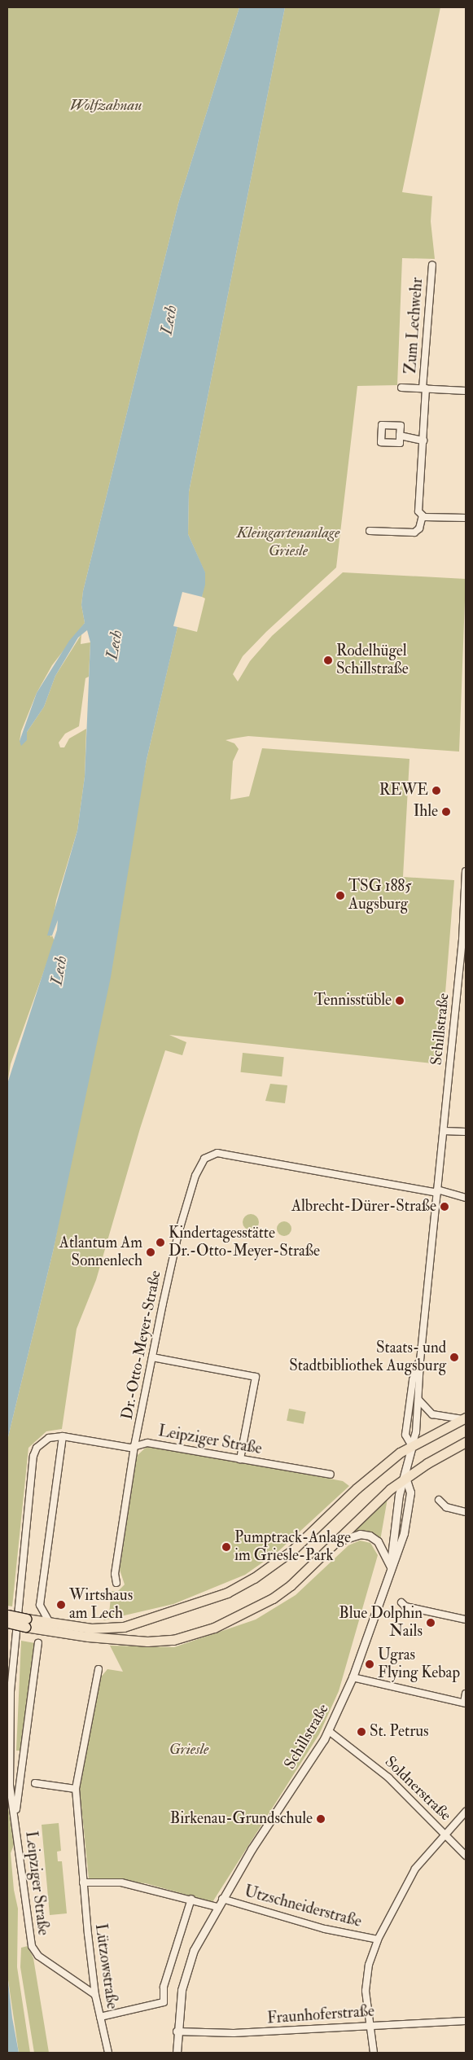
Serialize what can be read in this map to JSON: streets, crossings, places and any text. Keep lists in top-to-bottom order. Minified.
{"streets":{"street":["Zum Lechwehr","Schillstraße","Dr.-Otto-Meyer-Straße","Leipziger Straße","Soldnerstraße","Utzschneiderstraße","Lützowstraße","Fraunhoferstraße"]},"crossings":[["Schillstraße","Dr.-Otto-Meyer-Straße"],["Schillstraße","Soldnerstraße"],["Schillstraße","Utzschneiderstraße"],["Schillstraße","Fraunhoferstraße"],["Dr.-Otto-Meyer-Straße","Leipziger Straße"],["Leipziger Straße","Lützowstraße"]],"water":["Lech"],"parks":["Wolfzahnau","Kleingartenanlage Griesle","Griesle"],"places":["Rodelhügel Schillstraße","REWE","Ihle","TSG 1885 Augsburg","Tennisstüble","Albrecht-Dürer-Straße","Kindertagesstätte Dr.-Otto-Meyer-Straße","Atlantum Am Sonnenlech","Staats- und Stadtbibliothek Augsburg","Pumptrack-Anlage im Griesle-Park","Wirtshaus am Lech","Blue Dolphin Nails","Ugras Flying Kebap","St. Petrus","Birkenau-Grundschule"]}
